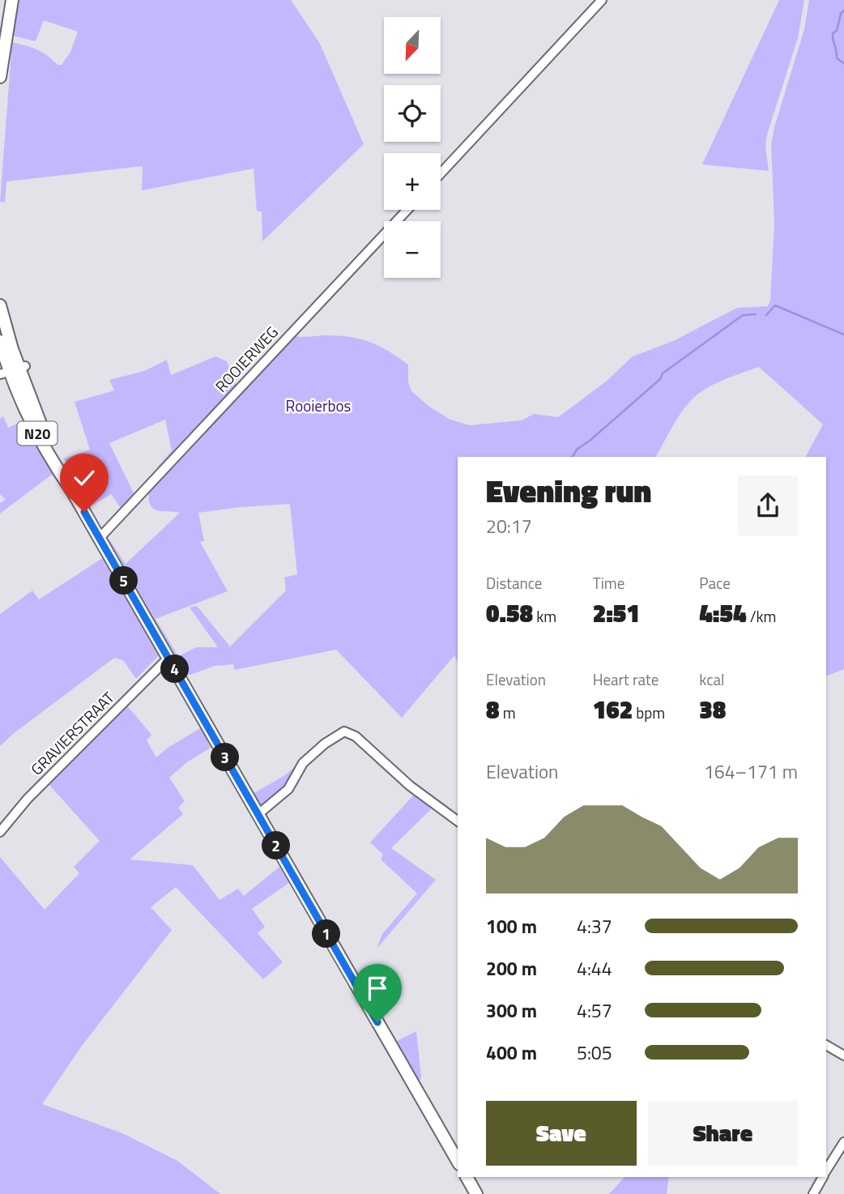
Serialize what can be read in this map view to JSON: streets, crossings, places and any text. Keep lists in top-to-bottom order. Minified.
{"streets":{"main road":["N20"],"street":["ROOIERWEG","GRAVIERSTRAAT"]},"crossings":[["ROOIERWEG","N20"],["N20","GRAVIERSTRAAT"]],"parks":["Rooierbos"],"north":"bottom left","page":{"map_buttons":["+","−"],"heading":["Evening run","20:17"],"stats":[["Distance","0.58 km"],["Time","2:51"],["Pace","4:54 /km"],["Elevation","8 m"],["Heart rate","162 bpm"],["kcal","38"]],"pins":["5","4","3","2","1"],"chart":["Elevation","164–171 m"],"list":[{"name":"100 m","note":"4:37"},{"name":"200 m","note":"4:44"},{"name":"300 m","note":"4:57"},{"name":"400 m","note":"5:05"}],"buttons":["Save","Share"]}}
